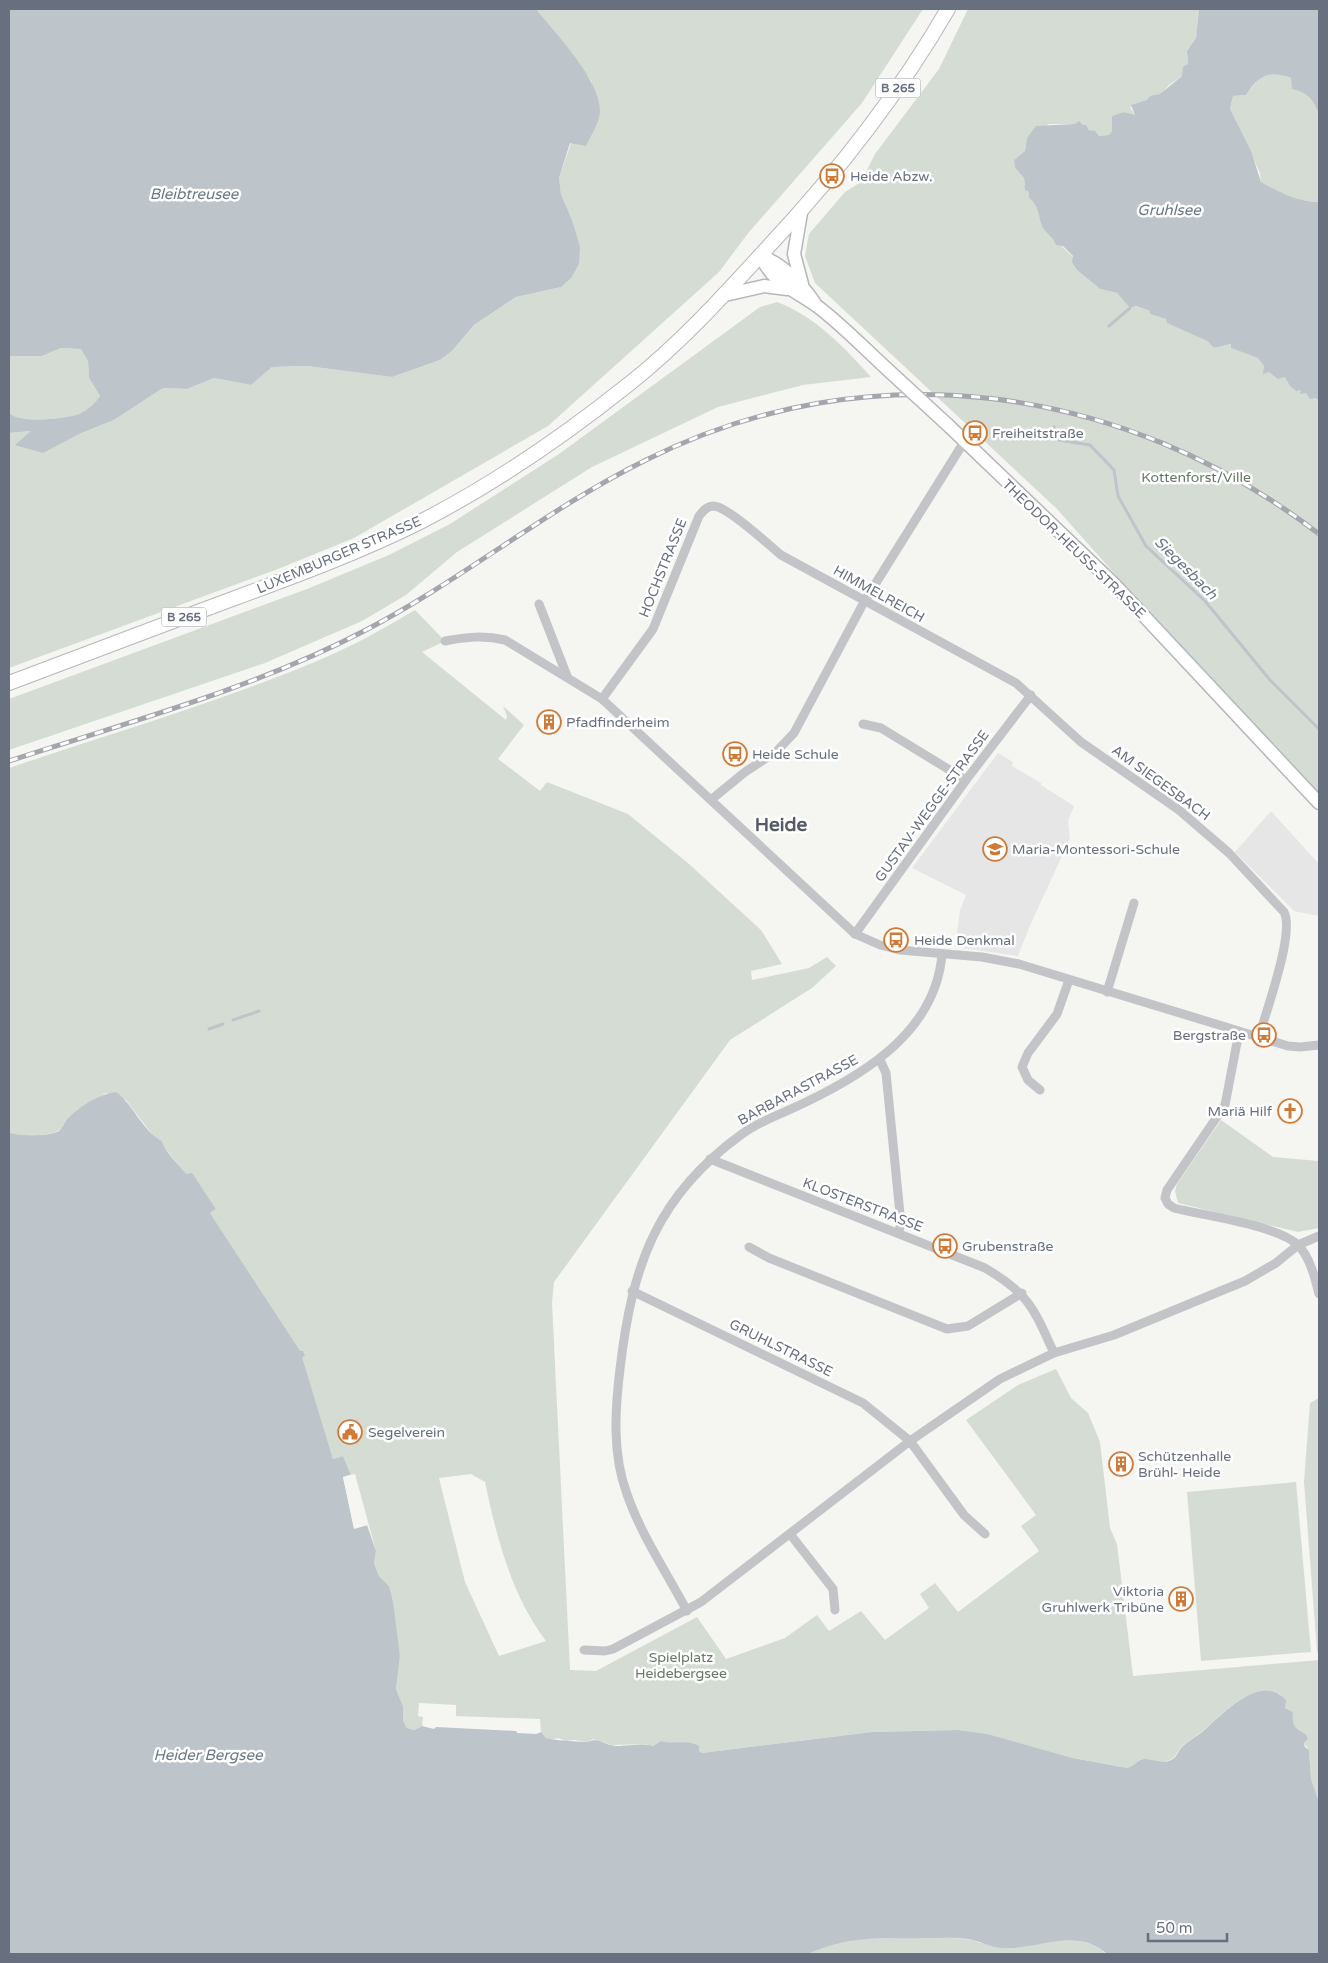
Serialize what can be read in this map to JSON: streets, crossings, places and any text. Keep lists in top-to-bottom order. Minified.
{"streets":{"main road":["B 265","THEODOR-HEUSS-STRASSE","LUXEMBURGER STRASSE"],"street":["HOCHSTRASSE","HIMMELREICH","AM SIEGESBACH","GUSTAV-WEGGE-STRASSE","BARBARASTRASSE","KLOSTERSTRASSE","GRUHLSTRASSE"]},"crossings":[["B 265","THEODOR-HEUSS-STRASSE"],["B 265","LUXEMBURGER STRASSE"],["THEODOR-HEUSS-STRASSE","LUXEMBURGER STRASSE"],["HOCHSTRASSE","HIMMELREICH"],["HIMMELREICH","AM SIEGESBACH"],["HIMMELREICH","GUSTAV-WEGGE-STRASSE"],["AM SIEGESBACH","GUSTAV-WEGGE-STRASSE"],["BARBARASTRASSE","KLOSTERSTRASSE"],["BARBARASTRASSE","GRUHLSTRASSE"]],"districts":["Heide"],"water":["Bleibtreusee","Gruhlsee","Siegesbach","Heider Bergsee"],"parks":["Kottenforst/Ville","Spielplatz Heidebergsee"],"places":{"bus stop":["Heide Abzw.","Freiheitstraße","Heide Schule","Heide Denkmal","Bergstraße","Grubenstraße"],"building":["Pfadfinderheim","Schützenhalle Brühl- Heide","Viktoria Gruhlwerk Tribüne"],"school or university":["Maria-Montessori-Schule"],"church":["Mariä Hilf"],"public building":["Segelverein"]},"scale_bar":"50 m"}
